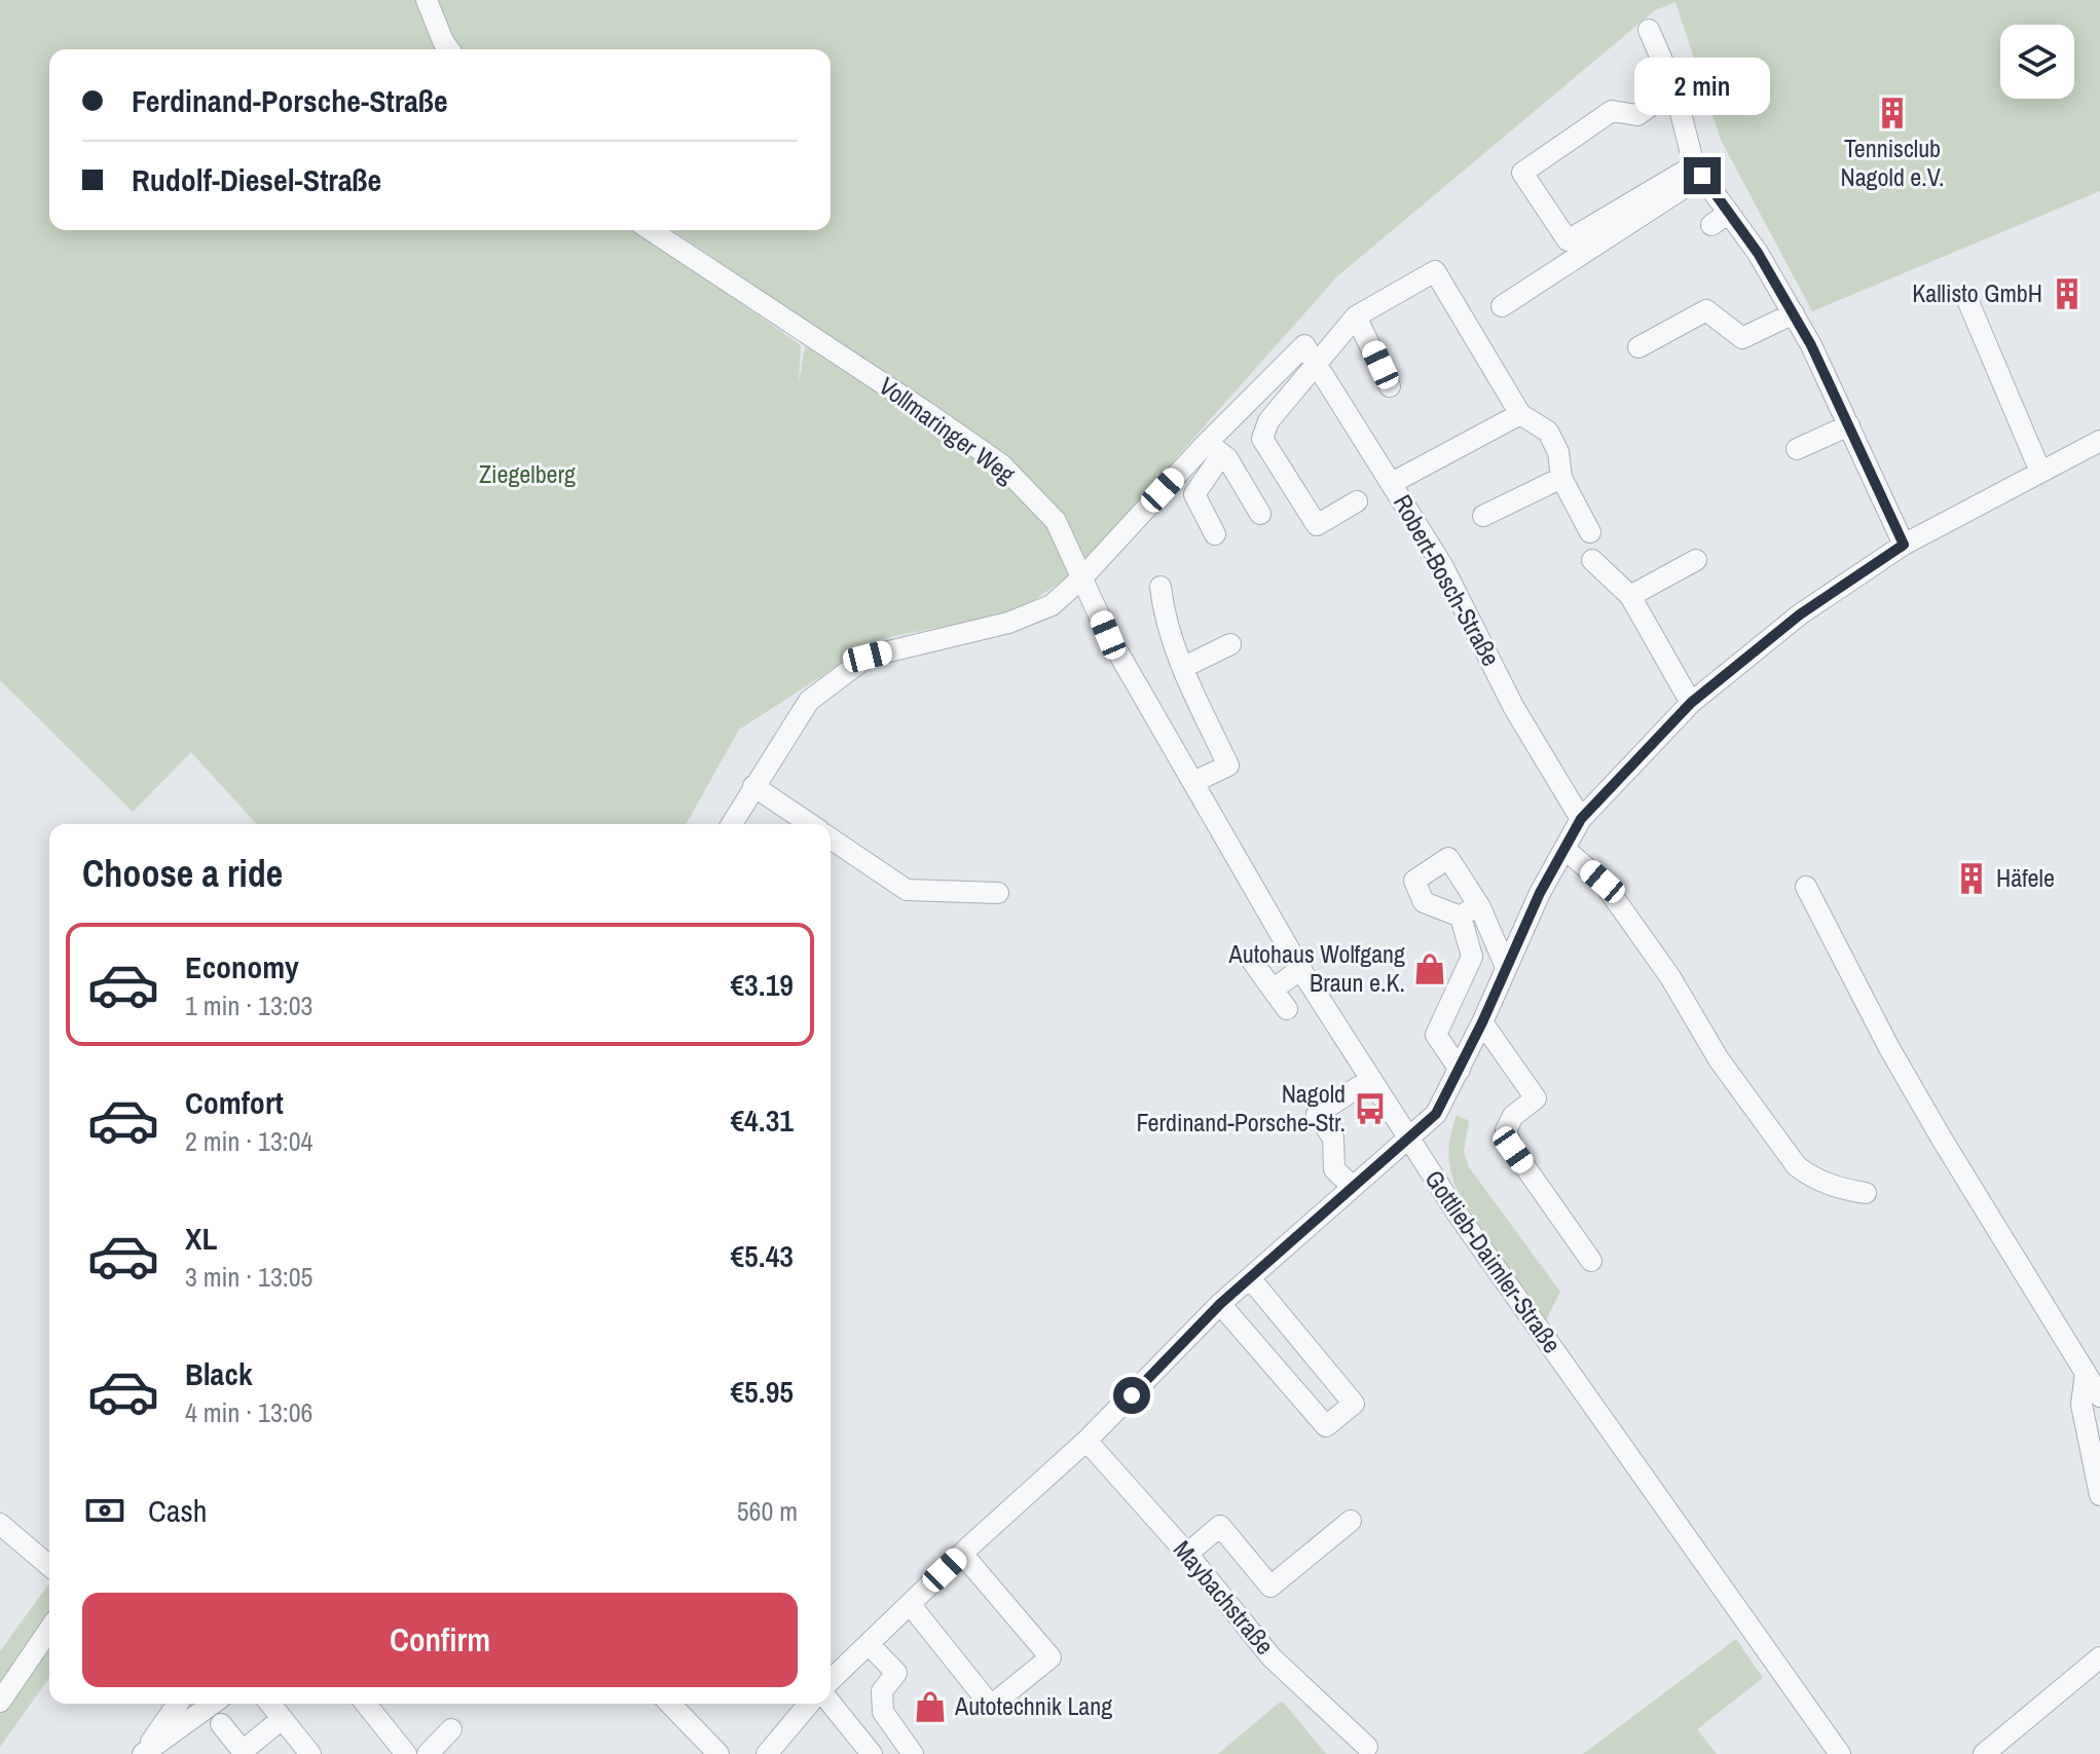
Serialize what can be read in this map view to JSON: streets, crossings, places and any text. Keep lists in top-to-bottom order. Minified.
{"streets":{"street":["Vollmaringer Weg","Robert-Bosch-Straße","Gottlieb-Daimler-Straße","Maybachstraße"]},"crossings":[["Vollmaringer Weg","Gottlieb-Daimler-Straße"]],"parks":["Ziegelberg"],"places":{"building":["Tennisclub Nagold e.V.","Kallisto GmbH","Häfele"],"shop":["Autohaus Wolfgang Braun e.K.","Autotechnik Lang"],"bus stop":["Nagold Ferdinand-Porsche-Str."]},"page":{"banner":["Ferdinand-Porsche-Straße","Rudolf-Diesel-Straße"],"bubble":"2 min","heading":"Choose a ride","list":[{"name":"Economy","note":"1 min · 13:03","value":"€3.19"},{"name":"Comfort","note":"2 min · 13:04","value":"€4.31"},{"name":"XL","note":"3 min · 13:05","value":"€5.43"},{"name":"Black","note":"4 min · 13:06","value":"€5.95"}],"pay":["Cash","560 m"],"buttons":"Confirm"}}
